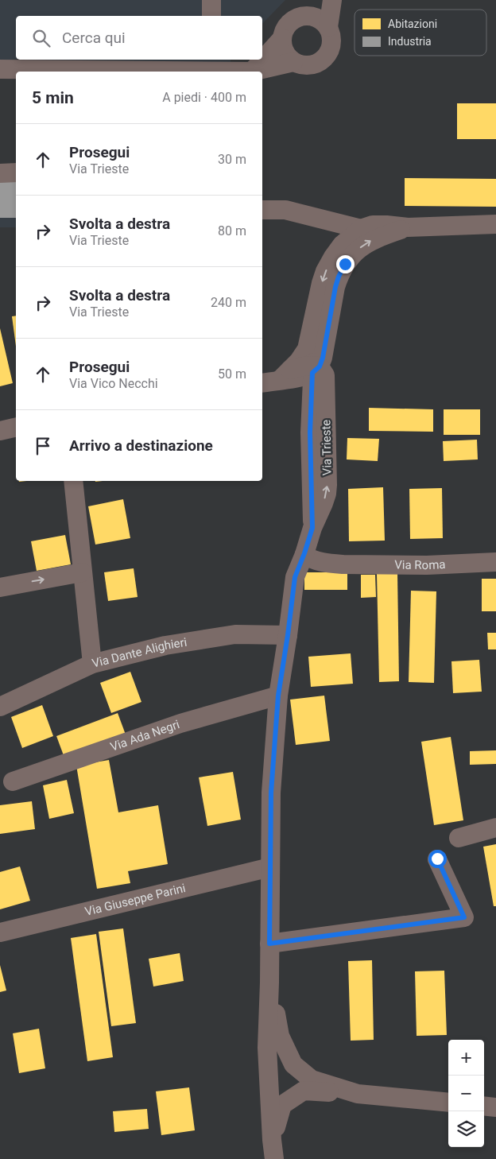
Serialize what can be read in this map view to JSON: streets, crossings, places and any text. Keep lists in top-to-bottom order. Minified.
{"streets":{"street":["Via Trieste","Via Roma","Via Dante Alighieri","Via Ada Negri","Via Giuseppe Parini"]},"crossings":[["Via Trieste","Via Roma"],["Via Trieste","Via Dante Alighieri"],["Via Trieste","Via Ada Negri"],["Via Trieste","Via Giuseppe Parini"]],"legend":["Abitazioni","Industria"],"page":{"search":"Cerca qui","heading":["5 min","A piedi · 400 m"],"list":[["Prosegui","Via Trieste","30 m"],["Svolta a destra","Via Trieste","80 m"],["Svolta a destra","Via Trieste","240 m"],["Prosegui","Via Vico Necchi","50 m"],"Arrivo a destinazione"],"map_buttons":["+","−"]}}
